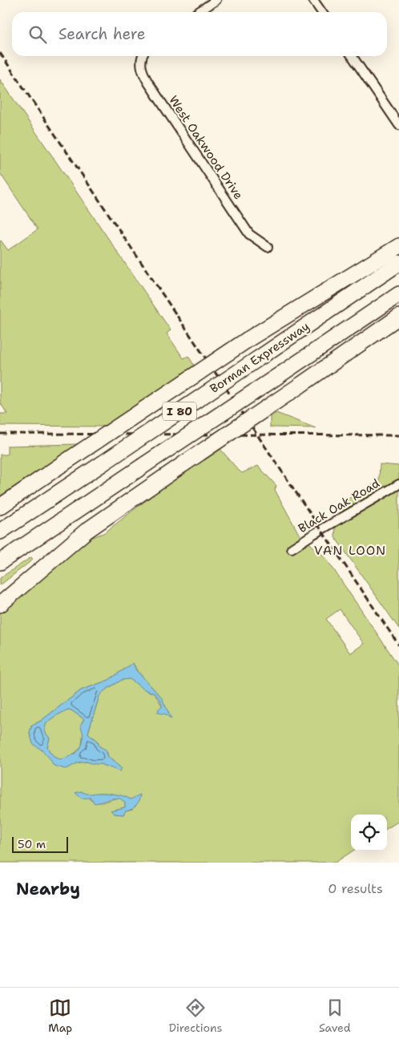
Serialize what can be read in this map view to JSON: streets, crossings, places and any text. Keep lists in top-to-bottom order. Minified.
{"streets":{"highway":["Borman Expressway","I 80"],"street":["West Oakwood Drive","Black Oak Road"]},"districts":["VAN LOON"],"scale_bar":"50 m","page":{"search":"Search here","scale":"50 m","heading":["Nearby","0 results"],"nav":["Map","Directions","Saved"]}}
